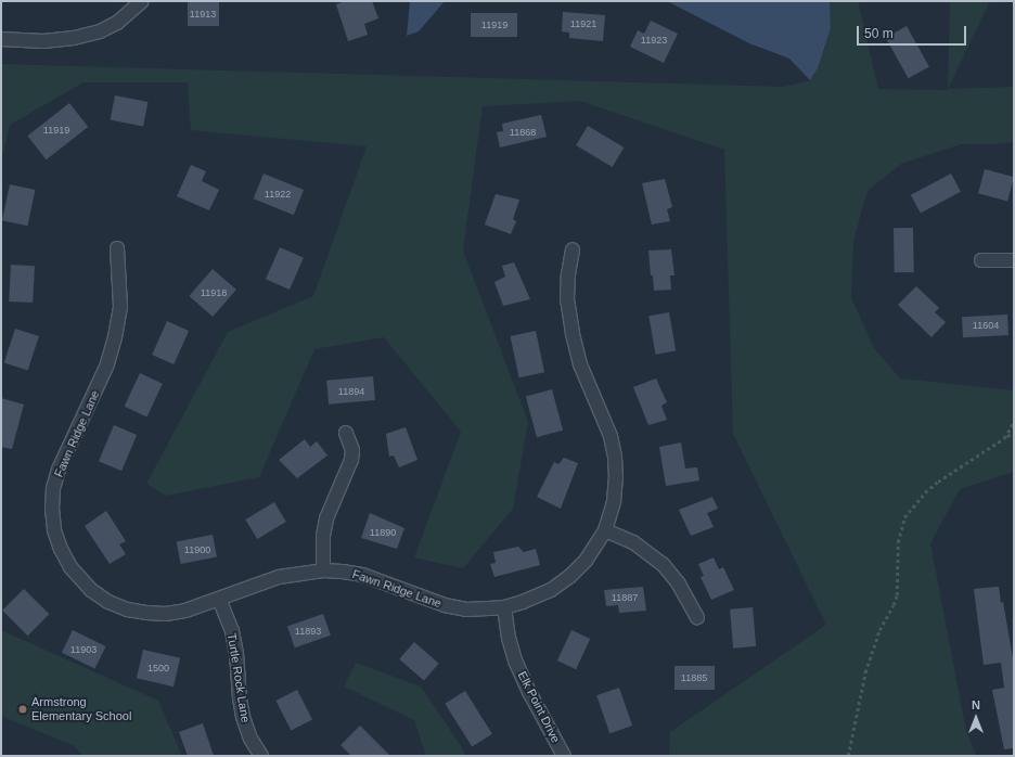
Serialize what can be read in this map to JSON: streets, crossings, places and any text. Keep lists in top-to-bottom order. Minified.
{"streets":{"street":["Fawn Ridge Lane","Turtle Rock Lane","Elk Point Drive"]},"crossings":[["Fawn Ridge Lane","Turtle Rock Lane"],["Fawn Ridge Lane","Elk Point Drive"]],"places":["Armstrong Elementary School"],"house_numbers":["11913","11921","11919","11923","11919","11868","11922","11918","11604","11894","11890","11900","11887","11893","11903","1500","11885"],"scale_bar":"50 m","north":"top"}
